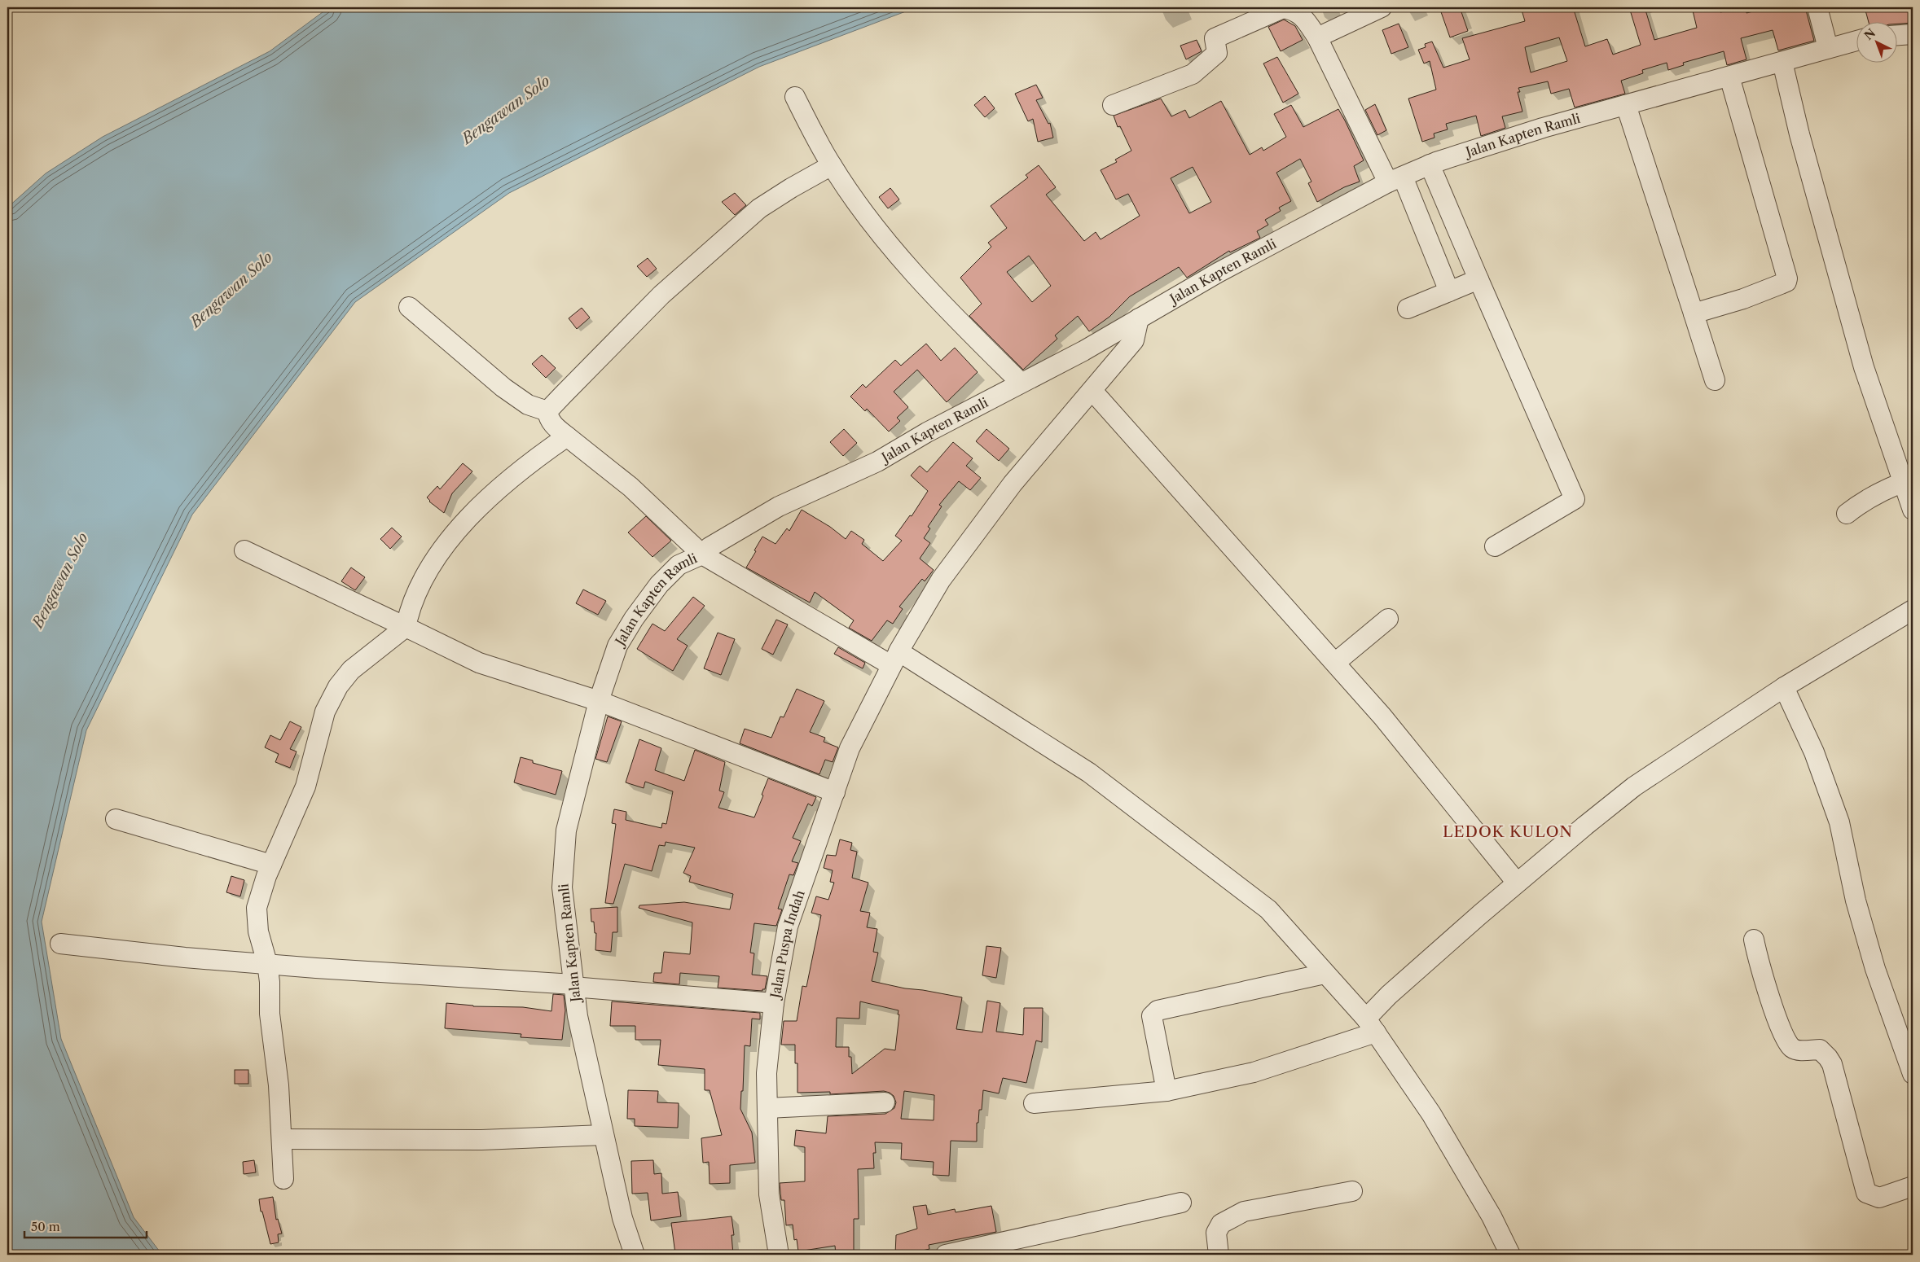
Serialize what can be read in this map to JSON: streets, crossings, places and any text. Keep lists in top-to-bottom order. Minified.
{"streets":{"street":["Jalan Kapten Ramli","Jalan Puspa Indah"]},"crossings":[["Jalan Kapten Ramli","Jalan Puspa Indah"]],"districts":["LEDOK KULON"],"water":["Bengawan Solo"],"scale_bar":"50 m","north":"top left"}
